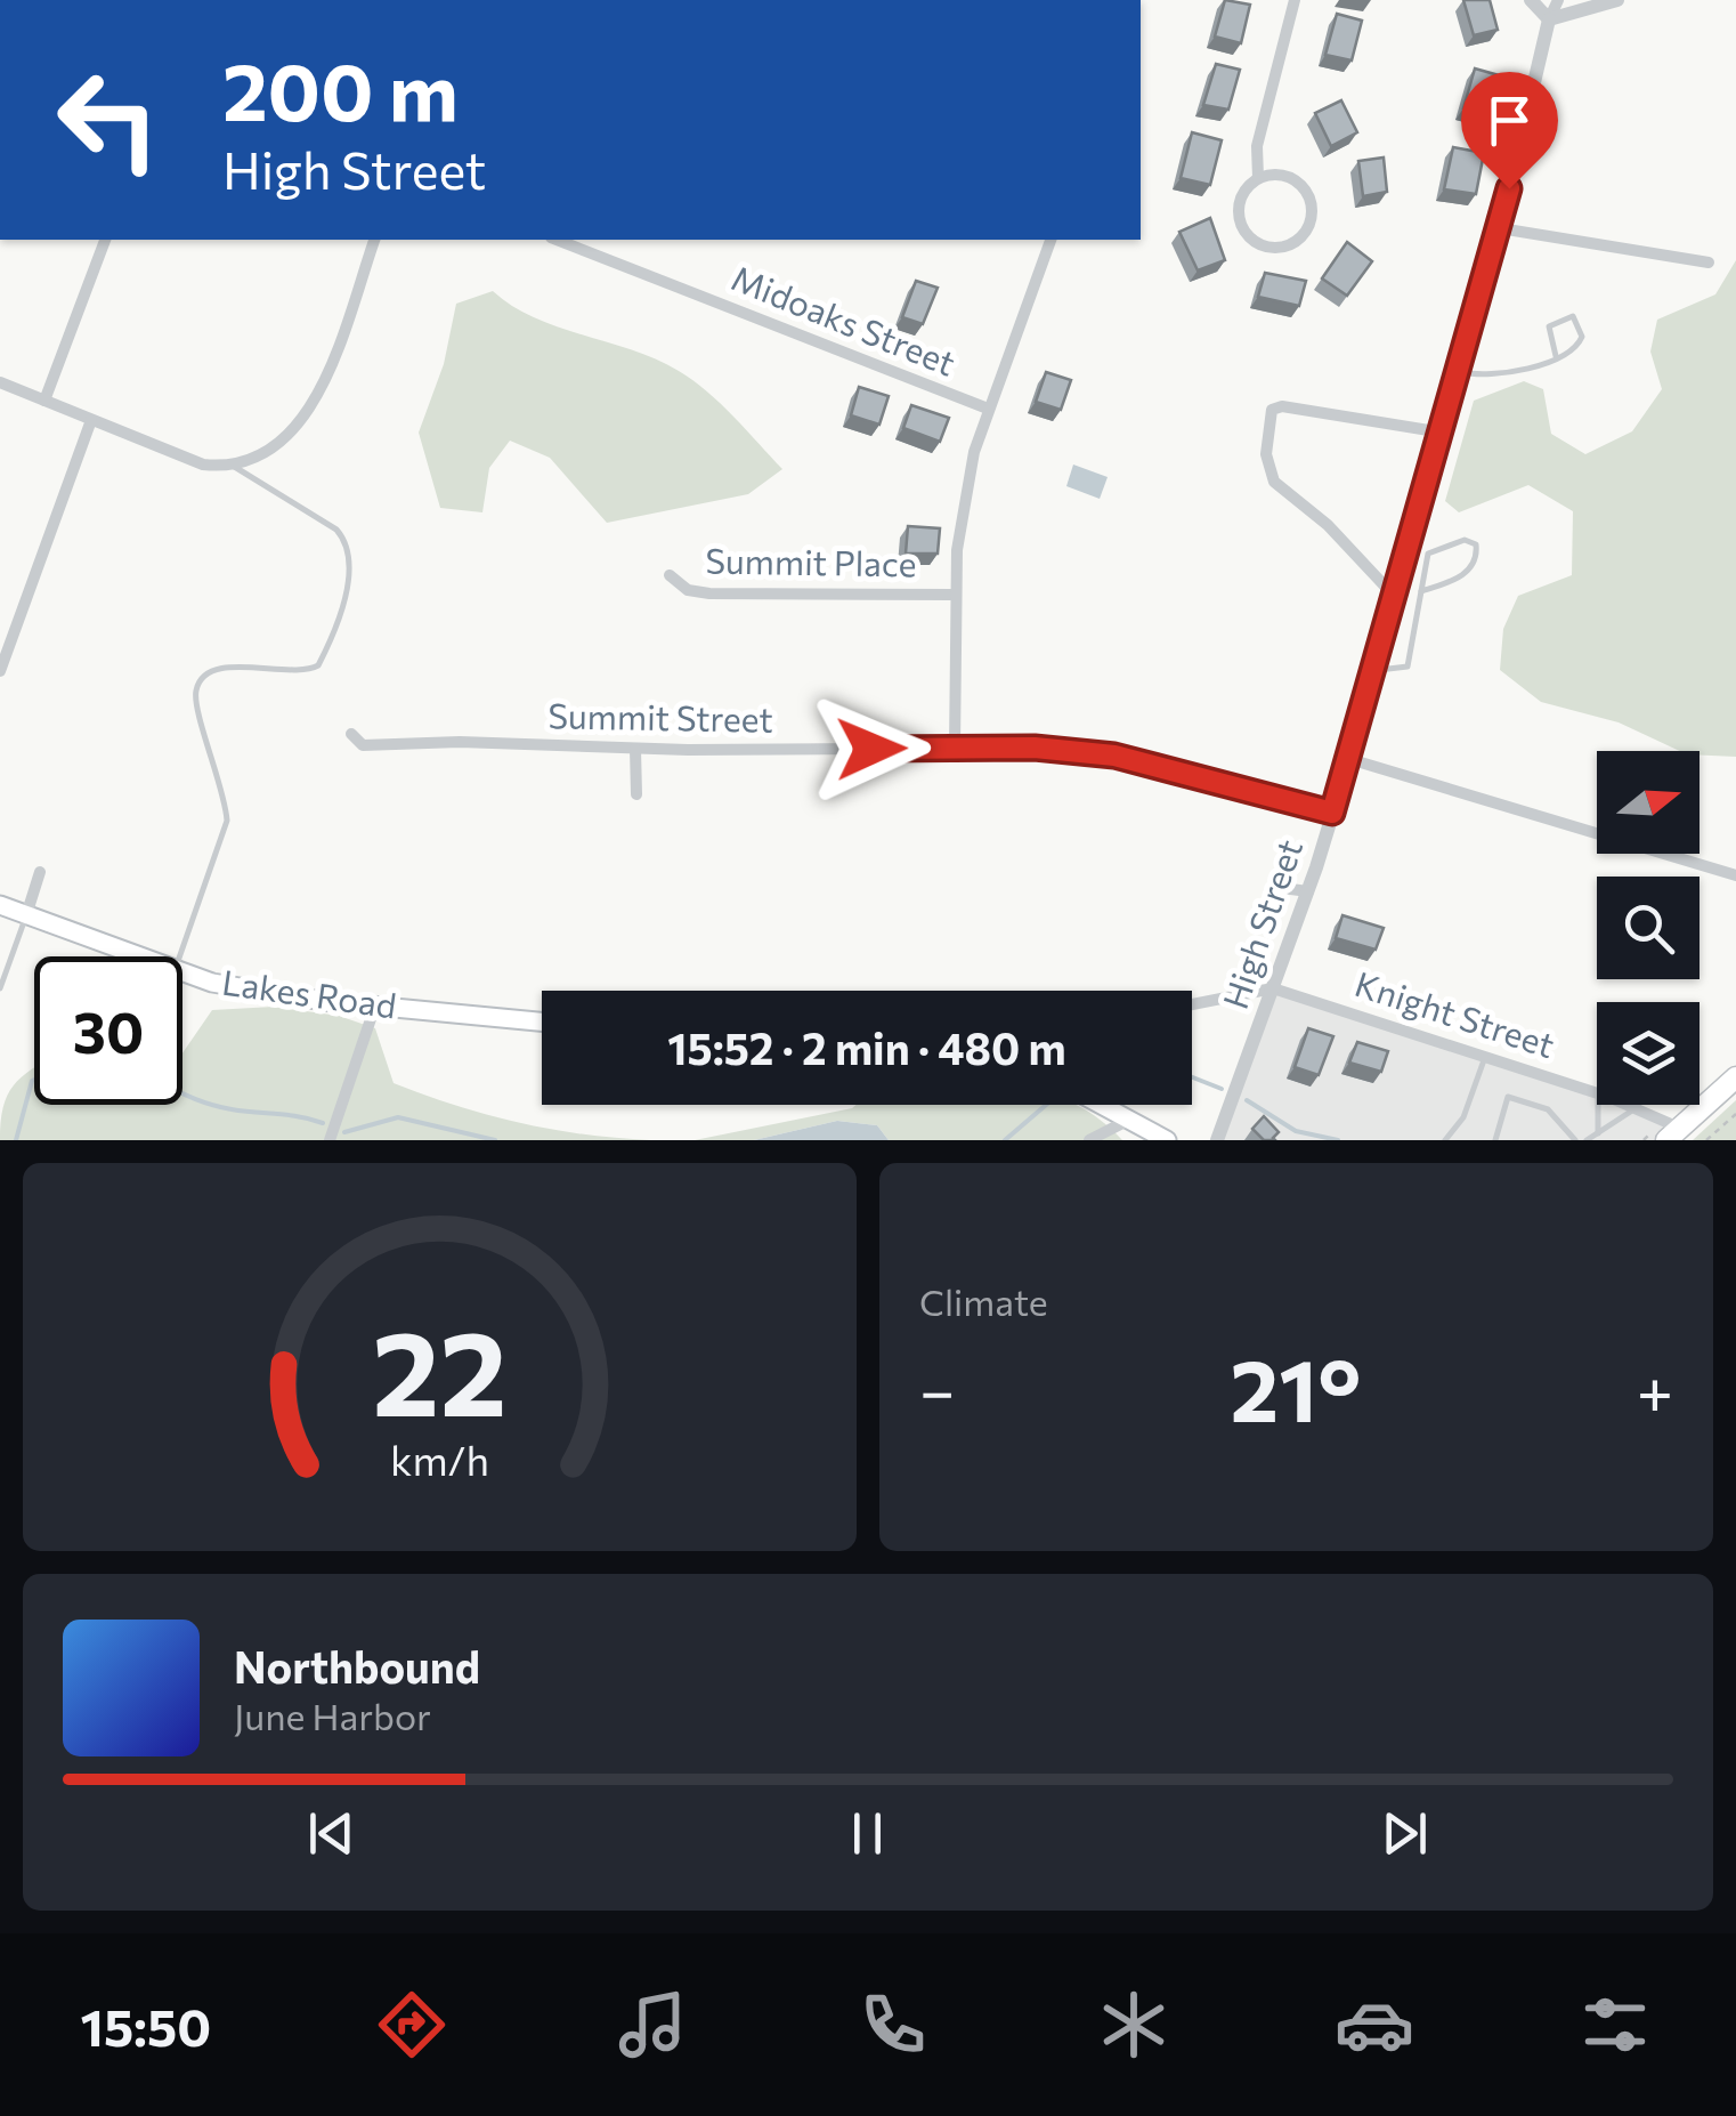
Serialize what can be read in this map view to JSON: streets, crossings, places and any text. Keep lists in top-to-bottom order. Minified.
{"streets":{"main road":["Lakes Road"],"street":["Midoaks Street","Summit Place","Summit Street","High Street","Knight Street"]},"crossings":[["Summit Street","High Street"],["High Street","Knight Street"]],"north":"right","page":{"turn":["200 m","High Street"],"limit":"30","trip":"15:52 · 2 min · 480 m","tile":"Climate","heat":["−","21°","+"],"song":["Northbound","June Harbor"],"tabs":"15:50","gauge":["22","km/h"]}}
